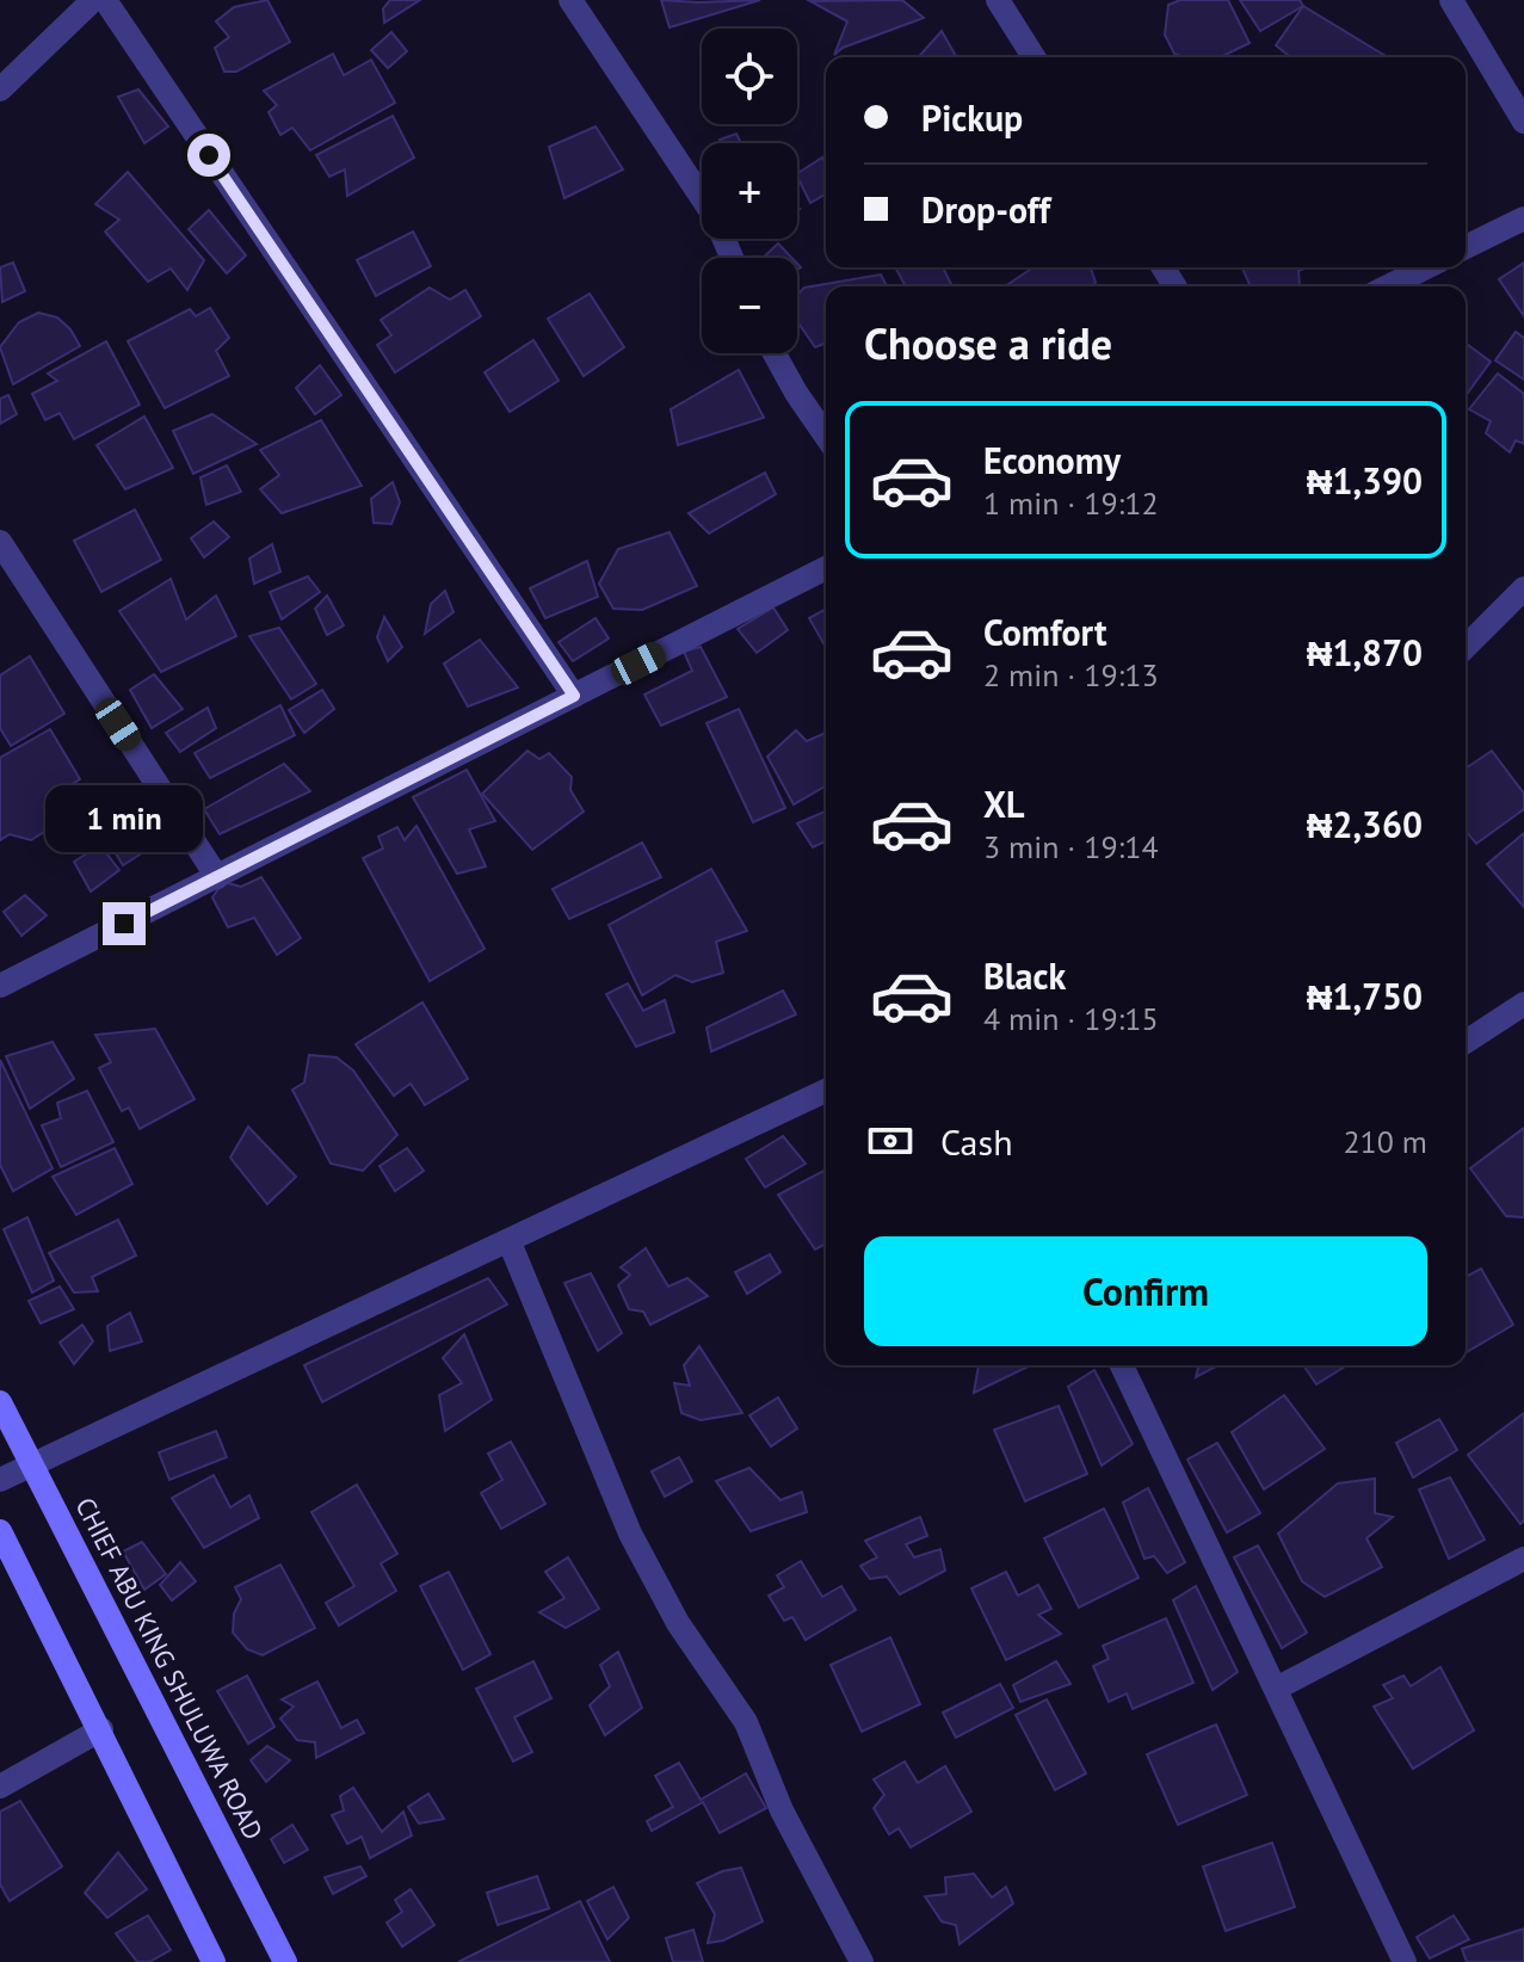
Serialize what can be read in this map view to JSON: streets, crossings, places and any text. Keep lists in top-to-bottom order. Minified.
{"streets":{"street":["CHIEF ABU KING SHULUWA ROAD"]},"page":{"map_buttons":["+","−"],"banner":["Pickup","Drop-off"],"heading":"Choose a ride","list":[{"name":"Economy","note":"1 min · 19:12","value":"₦1,390"},{"name":"Comfort","note":"2 min · 19:13","value":"₦1,870"},{"name":"XL","note":"3 min · 19:14","value":"₦2,360"},{"name":"Black","note":"4 min · 19:15","value":"₦1,750"}],"bubble":"1 min","pay":["Cash","210 m"],"buttons":"Confirm"}}
